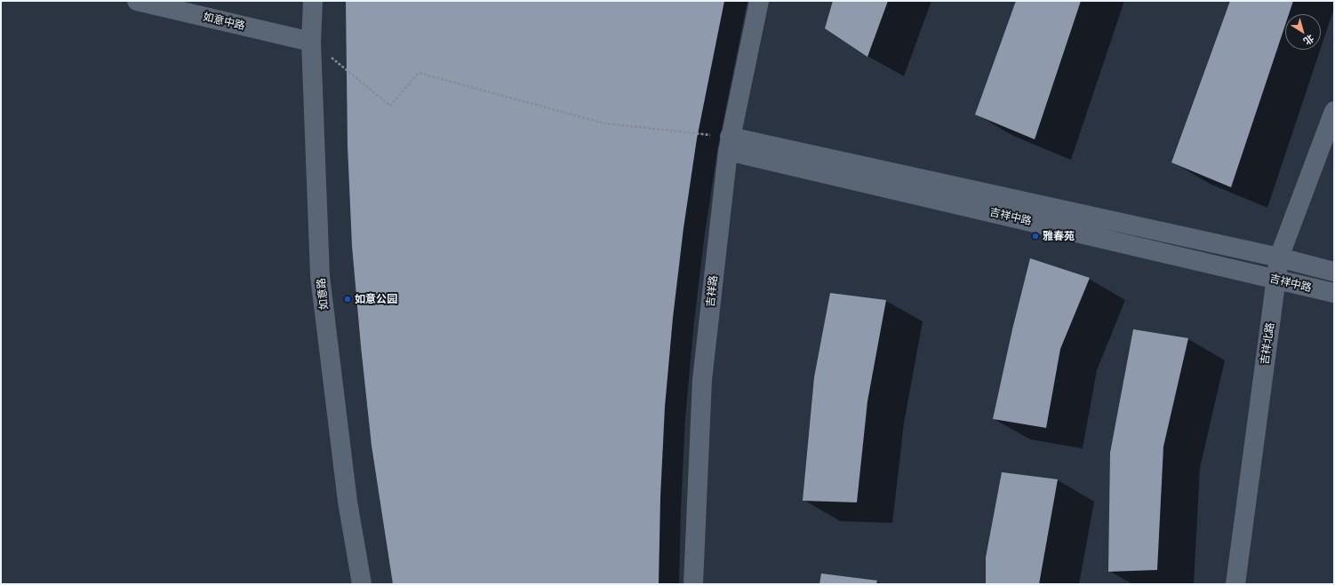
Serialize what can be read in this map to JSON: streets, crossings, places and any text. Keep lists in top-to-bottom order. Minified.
{"streets":{"street":["如意中路","吉祥中路","吉祥路","如意路","吉祥北路"]},"crossings":[["如意中路","如意路"],["吉祥中路","吉祥路"],["吉祥中路","吉祥北路"]],"places":["雅春苑","如意公园"],"north":"bottom right"}
